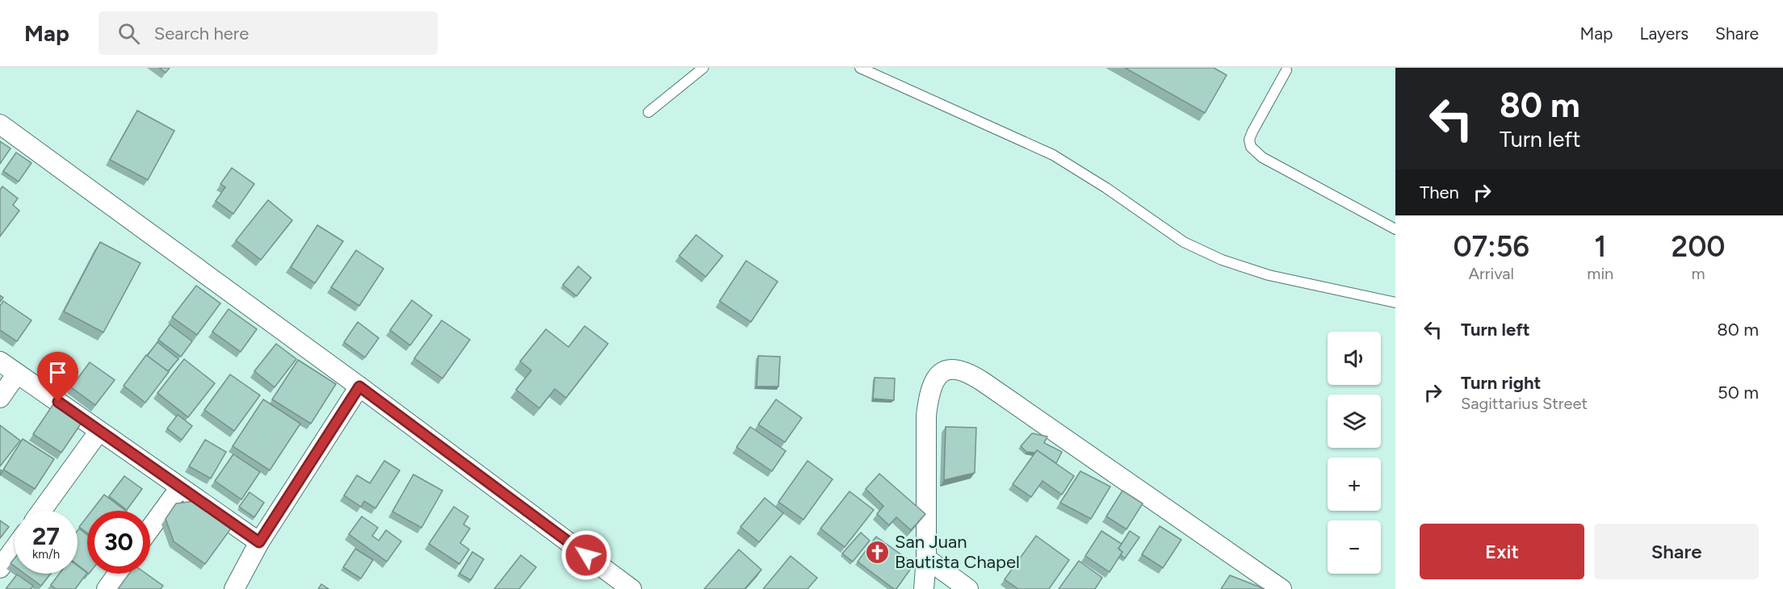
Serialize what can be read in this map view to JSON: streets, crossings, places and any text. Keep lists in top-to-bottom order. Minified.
{"places":{"church":["San Juan Bautista Chapel"]},"page":{"header":"Map","search":"Search here","nav":["Map","Layers","Share"],"turn":["80 m","Turn left"],"then":"Then","eta":["07:56","Arrival","1","min","200","m"],"list":[{"name":"Turn left","value":"80 m"},{"name":"Turn right","note":"Sagittarius Street","value":"50 m"}],"map_buttons":["+","−"],"speed":"27 km/h","limit":"30","buttons":["Exit","Share"]}}
